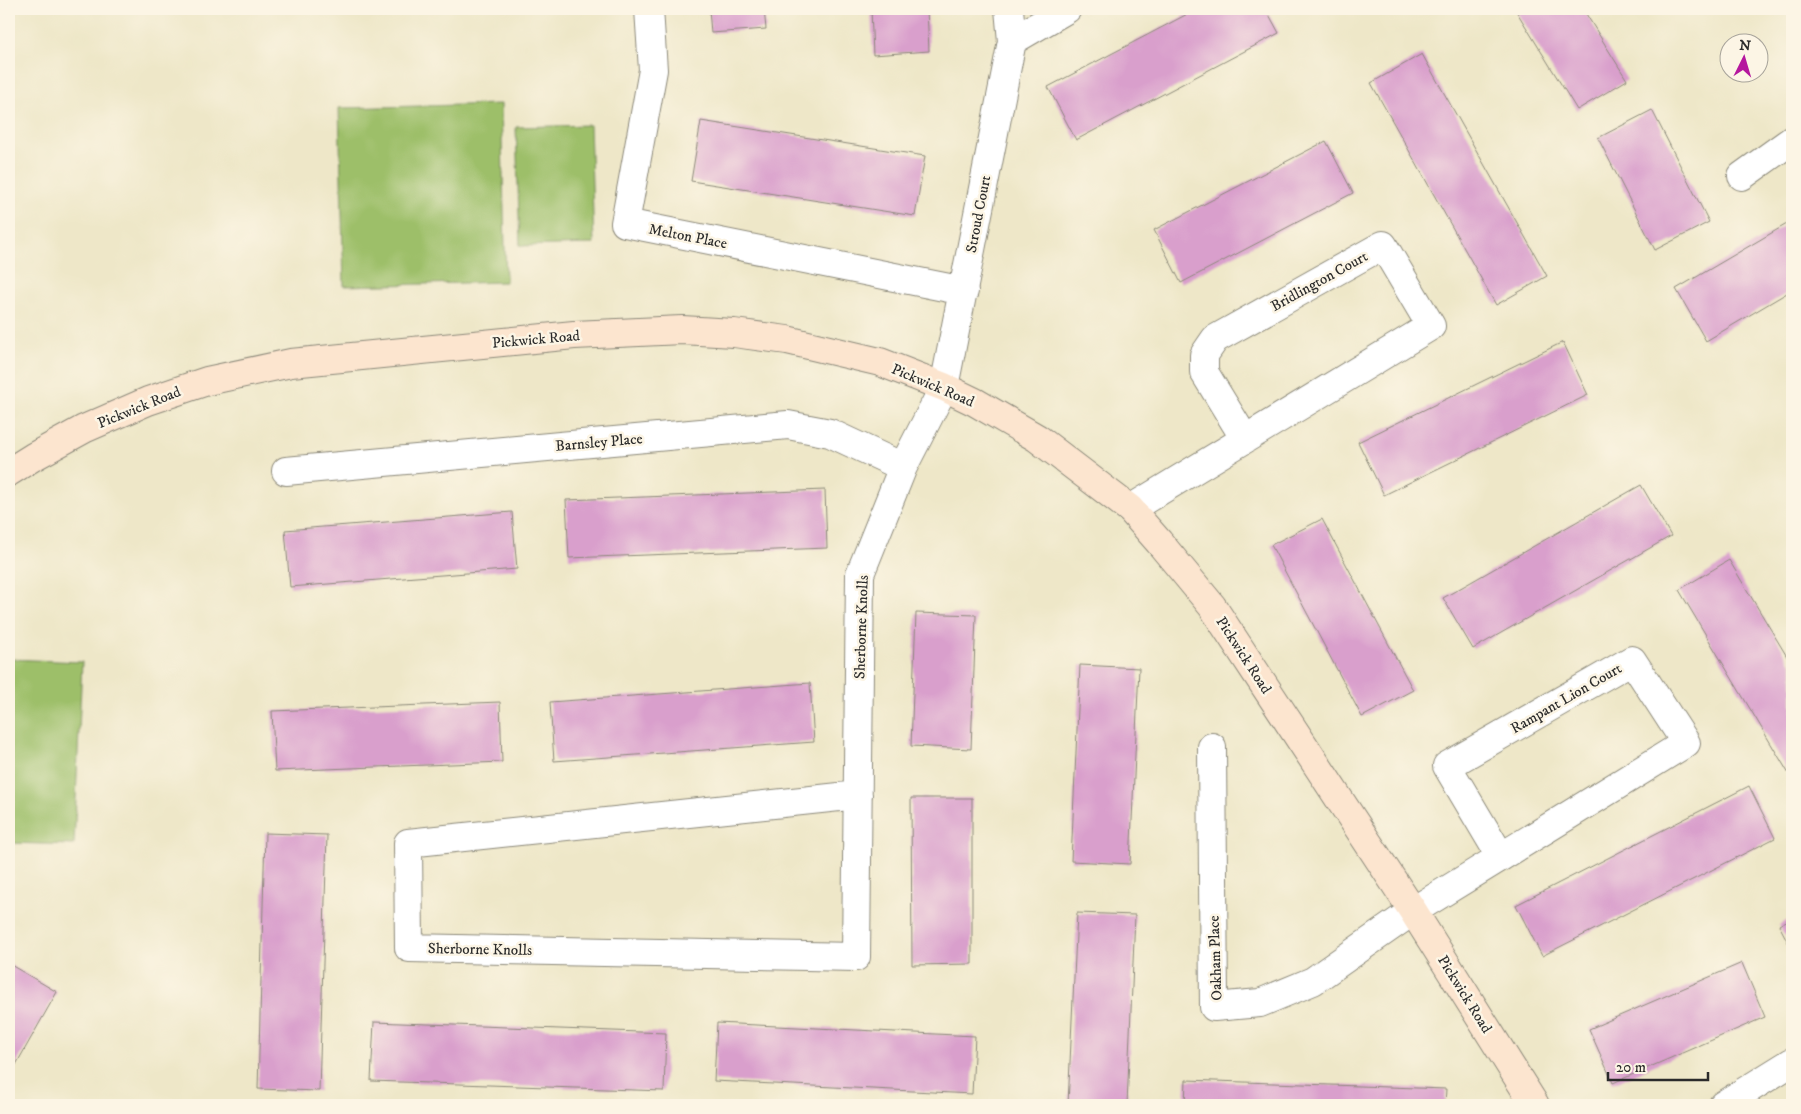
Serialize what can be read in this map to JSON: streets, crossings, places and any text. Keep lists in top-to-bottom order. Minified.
{"streets":{"street":["Stroud Court","Melton Place","Bridlington Court","Pickwick Road","Barnsley Place","Sherborne Knolls","Rampant Lion Court","Oakham Place"]},"crossings":[["Stroud Court","Melton Place"],["Stroud Court","Pickwick Road"],["Stroud Court","Sherborne Knolls"],["Bridlington Court","Pickwick Road"],["Pickwick Road","Sherborne Knolls"],["Pickwick Road","Rampant Lion Court"],["Pickwick Road","Oakham Place"],["Barnsley Place","Sherborne Knolls"],["Rampant Lion Court","Oakham Place"]],"scale_bar":"20 m","north":"top"}
